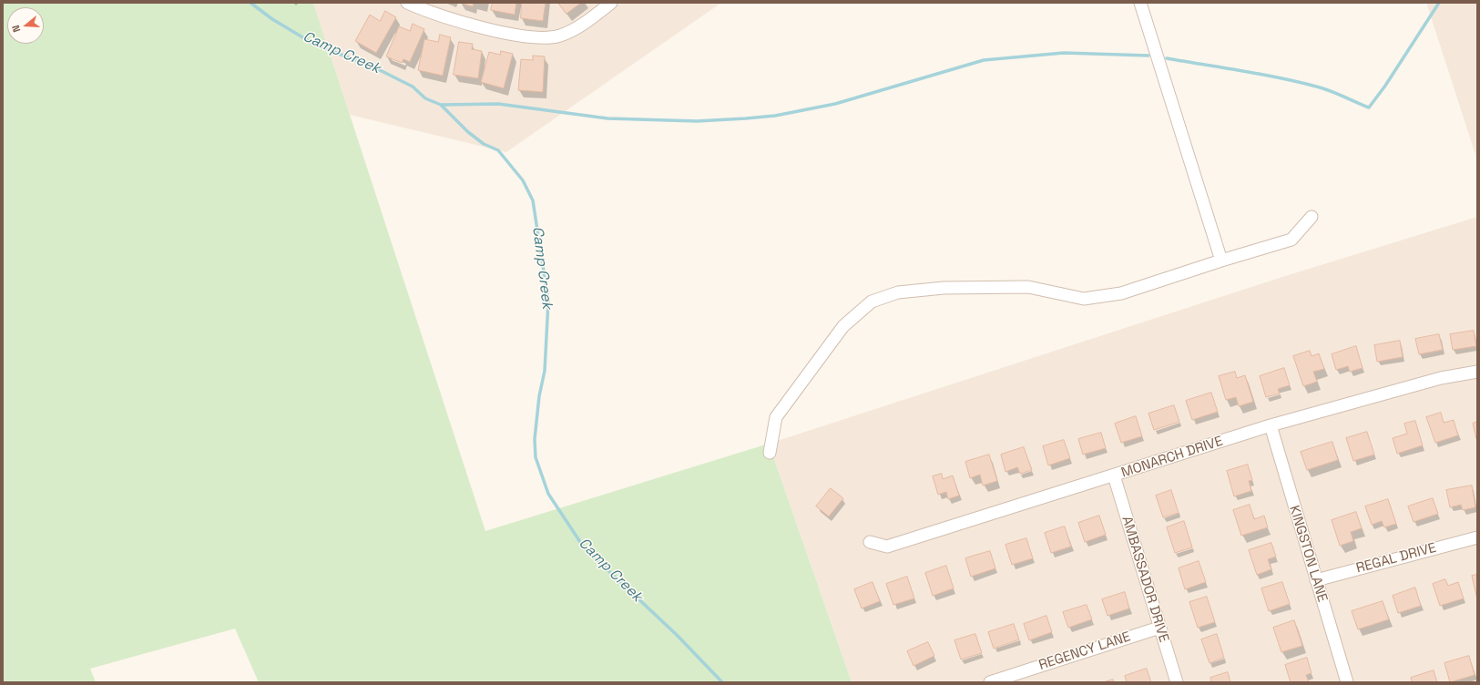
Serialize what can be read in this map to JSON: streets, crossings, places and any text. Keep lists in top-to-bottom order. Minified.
{"streets":{"street":["MONARCH DRIVE","KINGSTON LANE","REGAL DRIVE","AMBASSADOR DRIVE","REGENCY LANE"]},"crossings":[["MONARCH DRIVE","KINGSTON LANE"],["MONARCH DRIVE","AMBASSADOR DRIVE"],["KINGSTON LANE","REGAL DRIVE"],["AMBASSADOR DRIVE","REGENCY LANE"]],"water":["Camp Creek"],"north":"left"}
